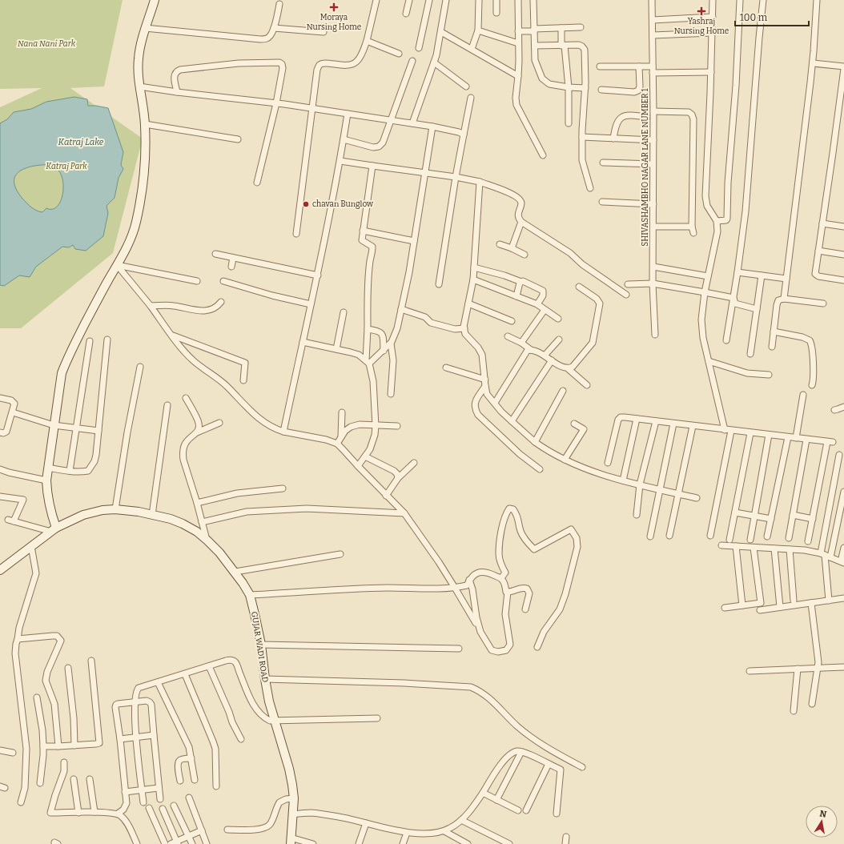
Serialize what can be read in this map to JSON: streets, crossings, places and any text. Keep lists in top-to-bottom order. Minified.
{"streets":{"street":["SHIVASHAMBHO NAGAR LANE NUMBER 1","GUJAR WADI ROAD"]},"water":["Katraj Lake"],"parks":["Nana Nani Park","Katraj Park"],"places":{"health":["Moraya Nursing Home","Yashraj Nursing Home"],"other":["chavan Bunglow"]},"scale_bar":"100 m","north":"top"}
